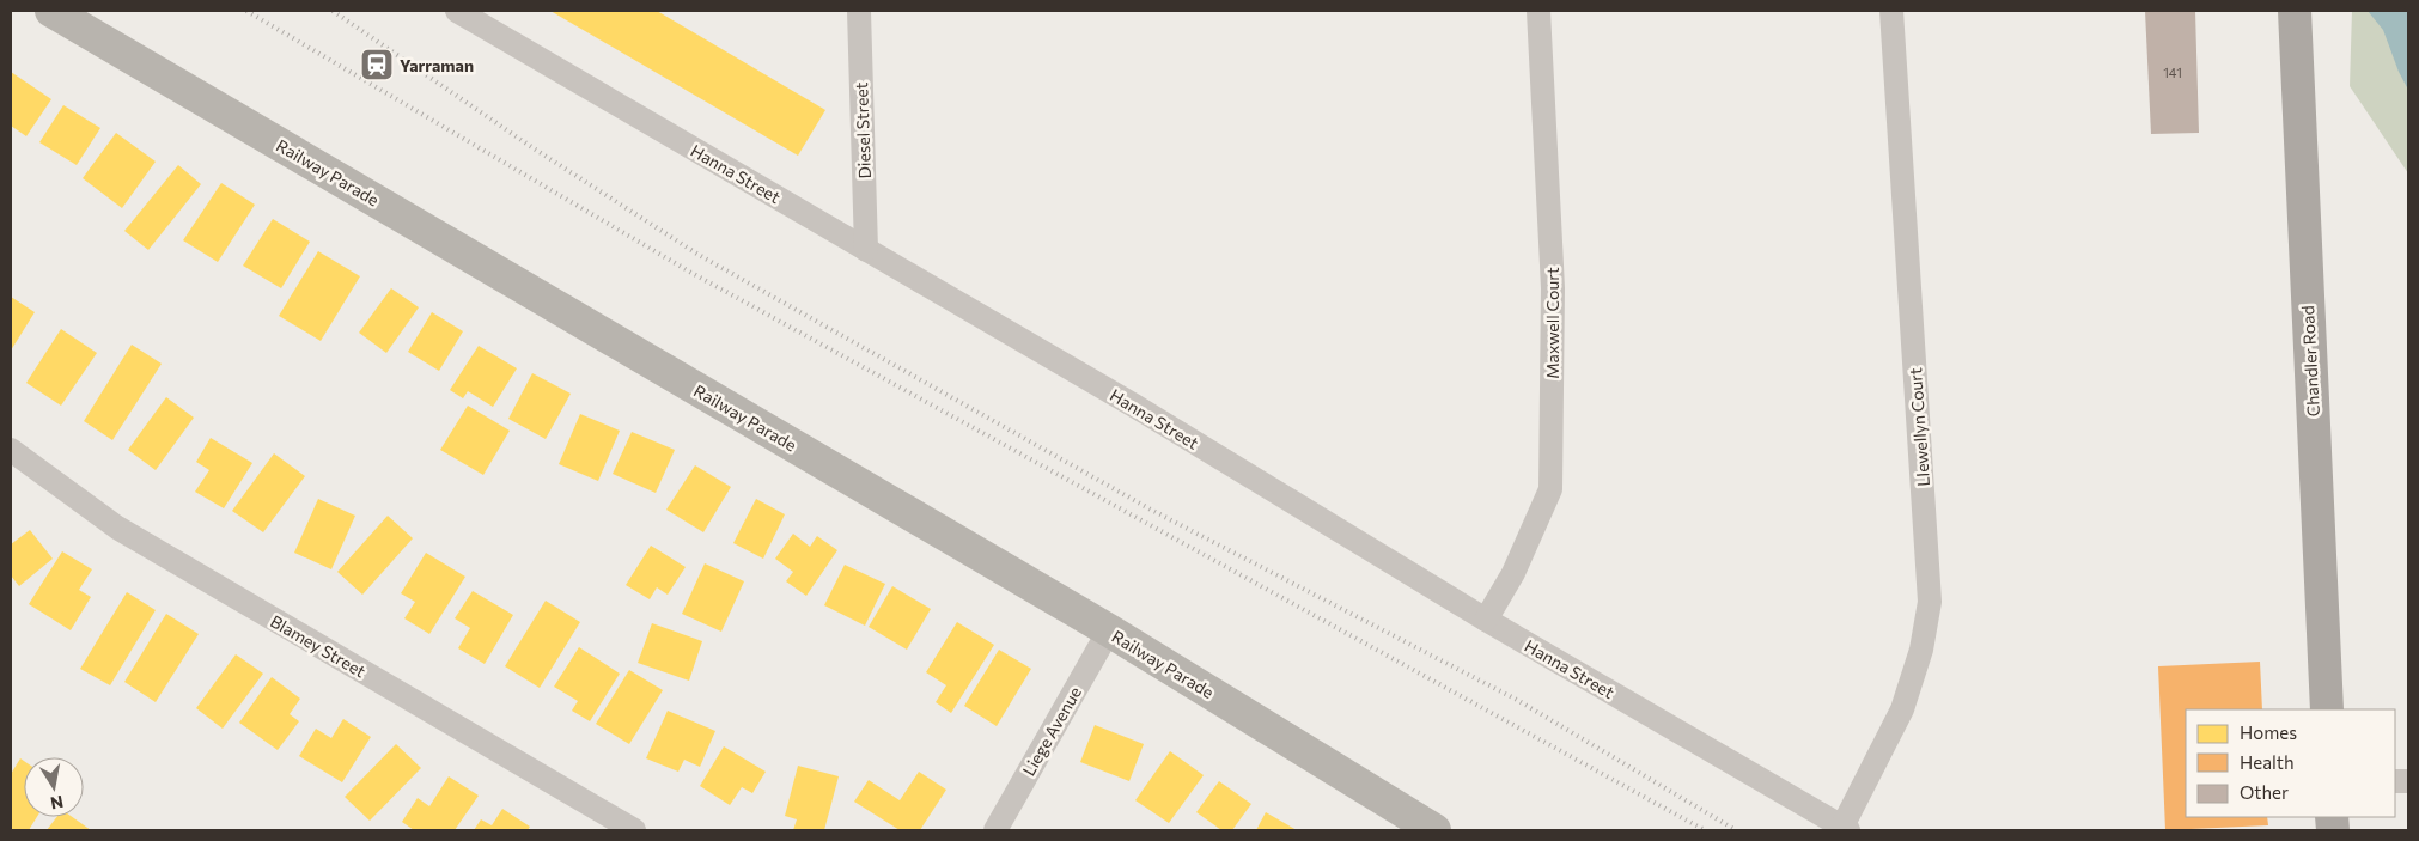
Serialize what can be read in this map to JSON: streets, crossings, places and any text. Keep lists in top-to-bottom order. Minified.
{"streets":{"main road":["Railway Parade","Chandler Road"],"street":["Diesel Street","Hanna Street","Maxwell Court","Llewellyn Court","Blamey Street","Liege Avenue"]},"crossings":[["Diesel Street","Hanna Street"],["Railway Parade","Liege Avenue"],["Hanna Street","Maxwell Court"],["Hanna Street","Llewellyn Court"]],"places":{"station":["Yarraman"]},"house_numbers":["141"],"legend":["Homes","Health","Other"],"north":"bottom"}
